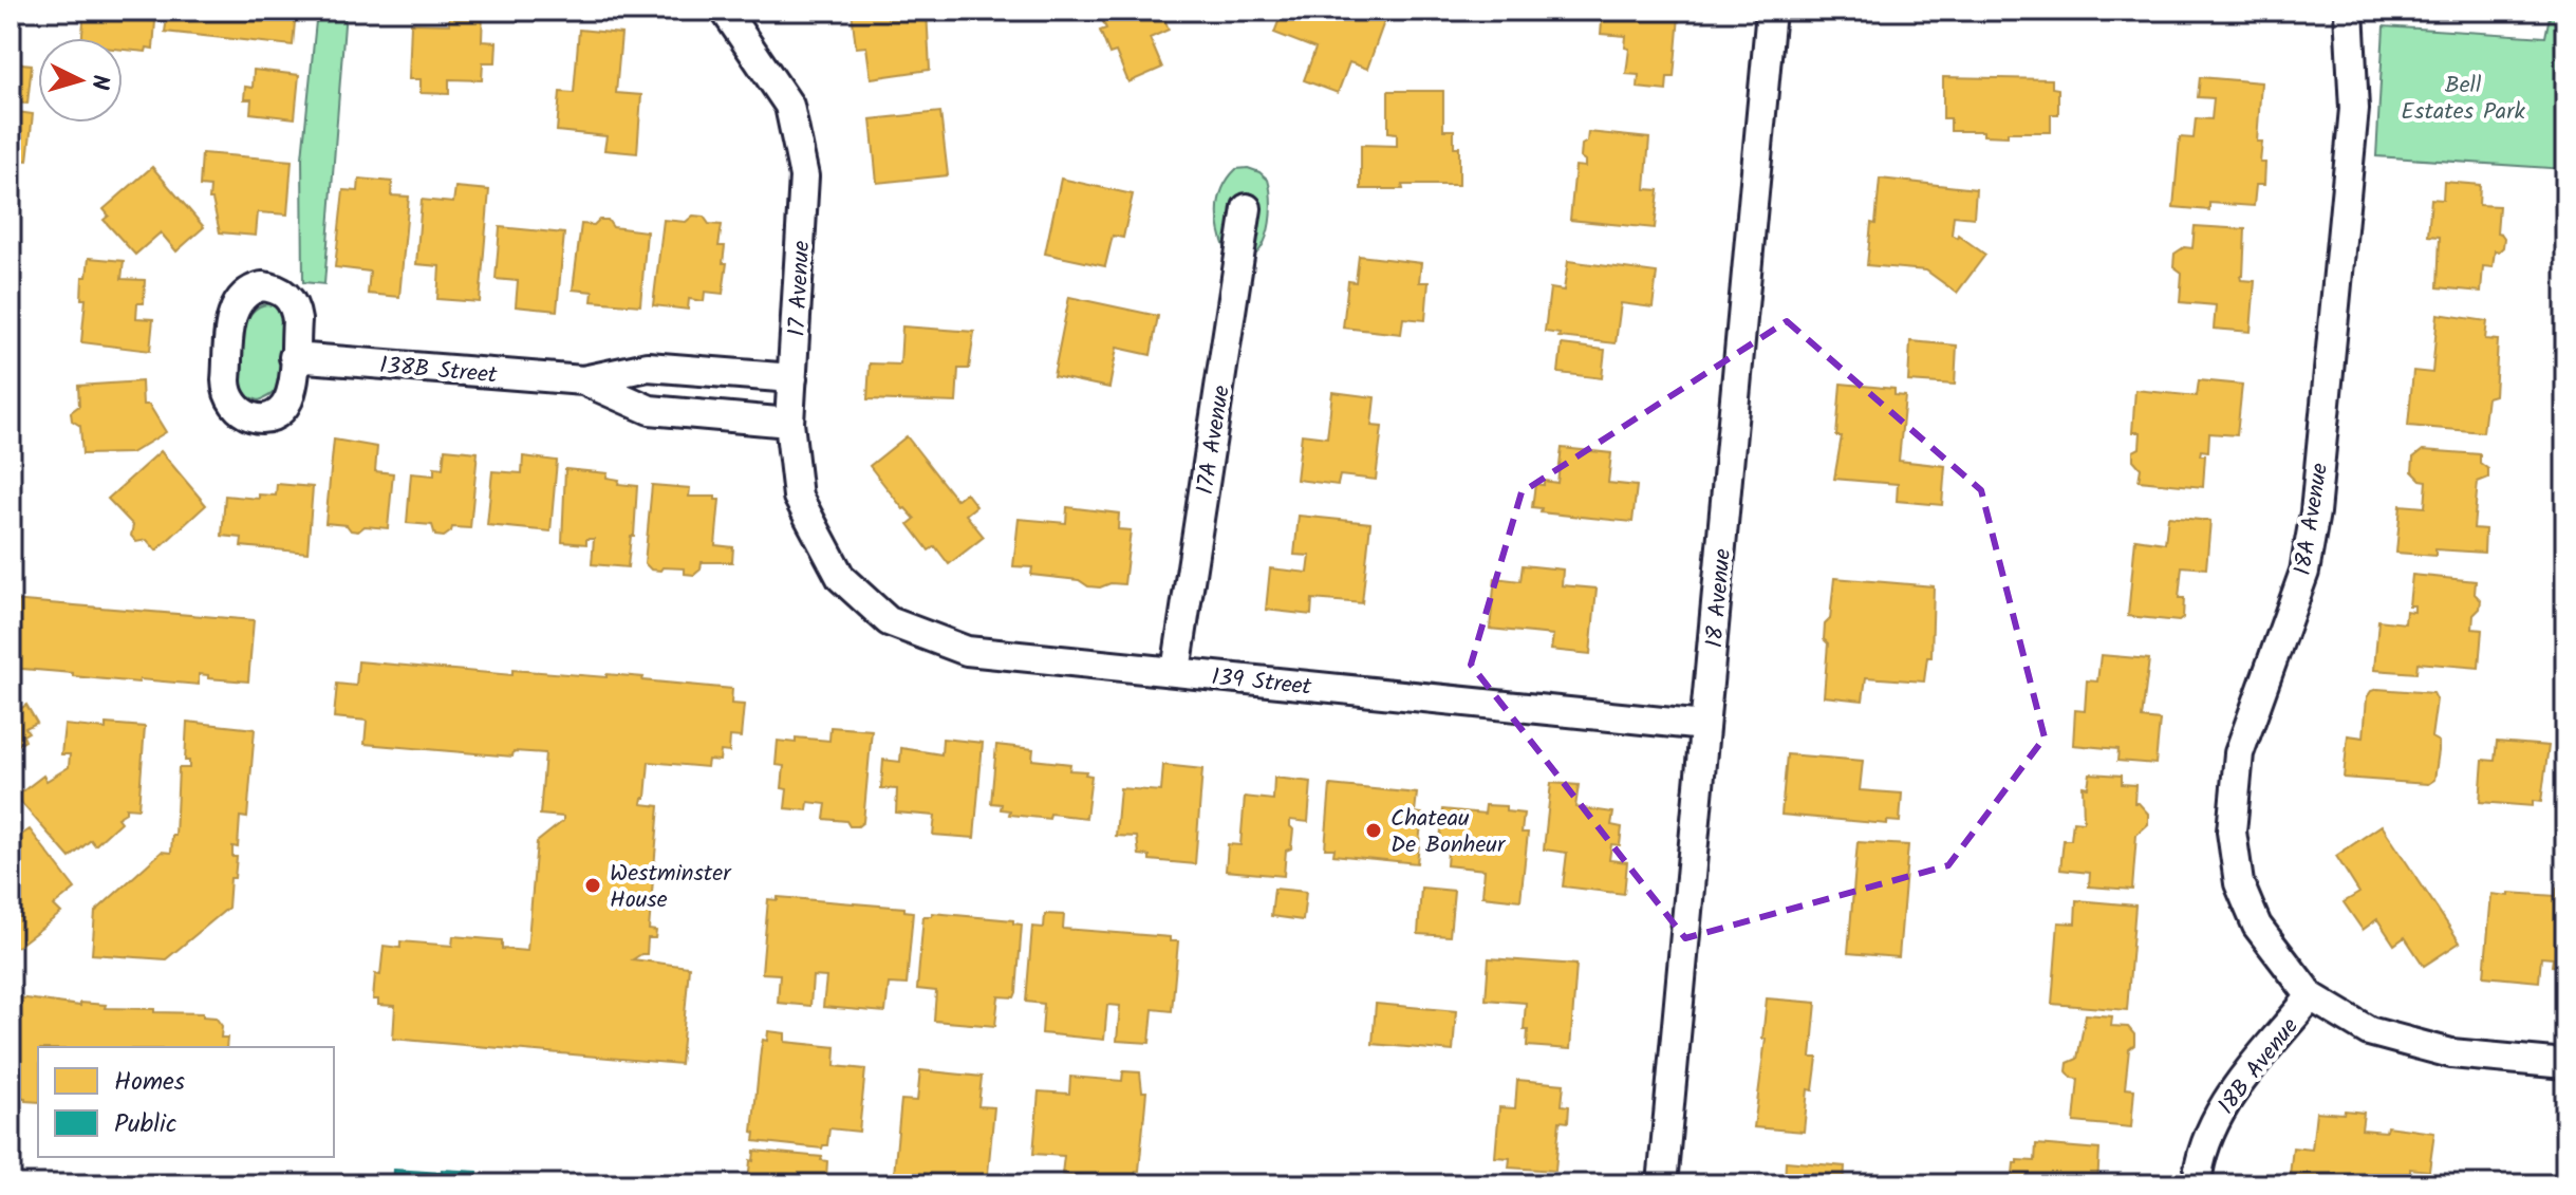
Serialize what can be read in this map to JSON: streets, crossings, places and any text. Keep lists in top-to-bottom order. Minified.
{"streets":{"street":["17 Avenue","138B Street","17A Avenue","18A Avenue","18 Avenue","139 Street","18B Avenue"]},"crossings":[["17 Avenue","138B Street"],["17 Avenue","139 Street"],["17A Avenue","139 Street"],["18A Avenue","18B Avenue"],["18 Avenue","139 Street"]],"parks":["Bell Estates Park"],"places":["Chateau De Bonheur","Westminster House"],"legend":["Homes","Public"],"north":"right"}
